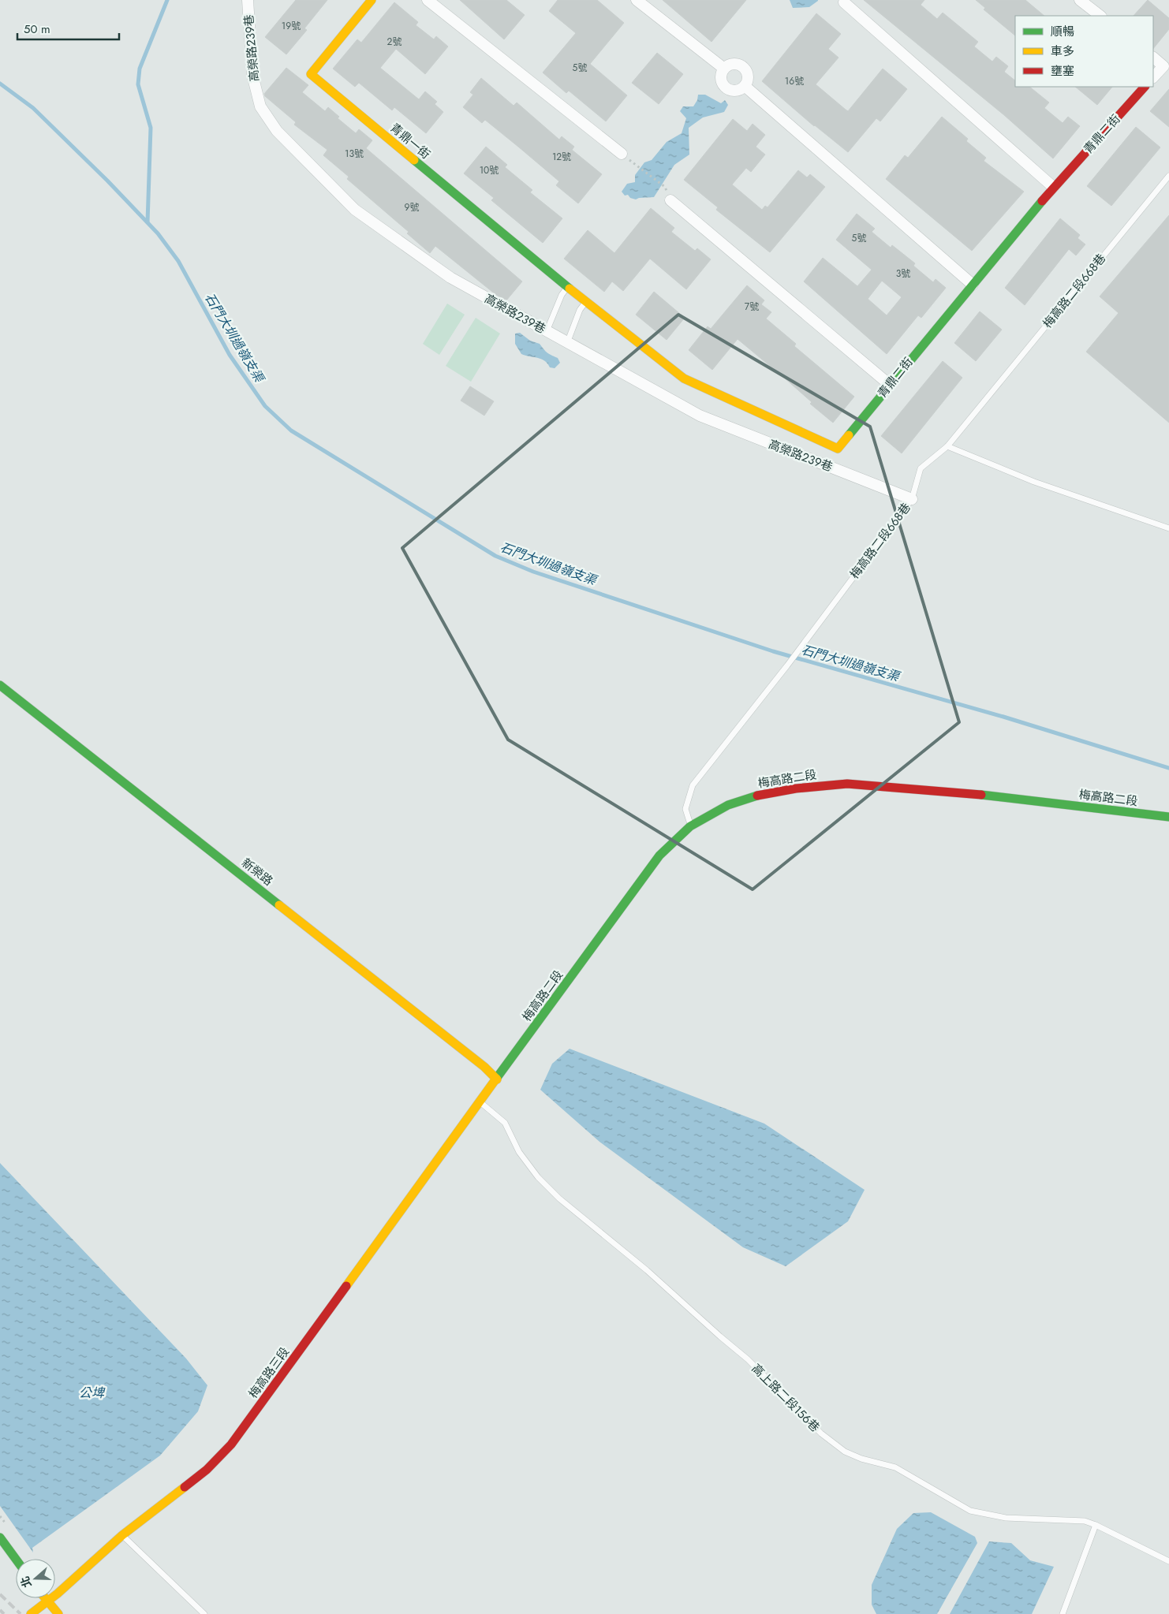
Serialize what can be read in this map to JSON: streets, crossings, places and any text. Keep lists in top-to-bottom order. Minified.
{"streets":{"street":["高榮路239巷","青鼎二街","青鼎一街","梅高路二段","新榮路","梅高路三段"],"lane":["梅高路二段668巷","高上路二段156巷"]},"crossings":[["高榮路239巷","梅高路二段668巷"],["梅高路二段668巷","梅高路二段"],["梅高路二段","新榮路"],["梅高路二段","梅高路三段"],["梅高路二段","高上路二段156巷"],["梅高路三段","高上路二段156巷"]],"water":["石門大圳過嶺支渠","公埤"],"house_numbers":["19號","2號","5號","16號","13號","12號","10號","9號","5號","3號","7號"],"legend":["順暢","車多","壅塞"],"scale_bar":"50 m","north":"left"}
